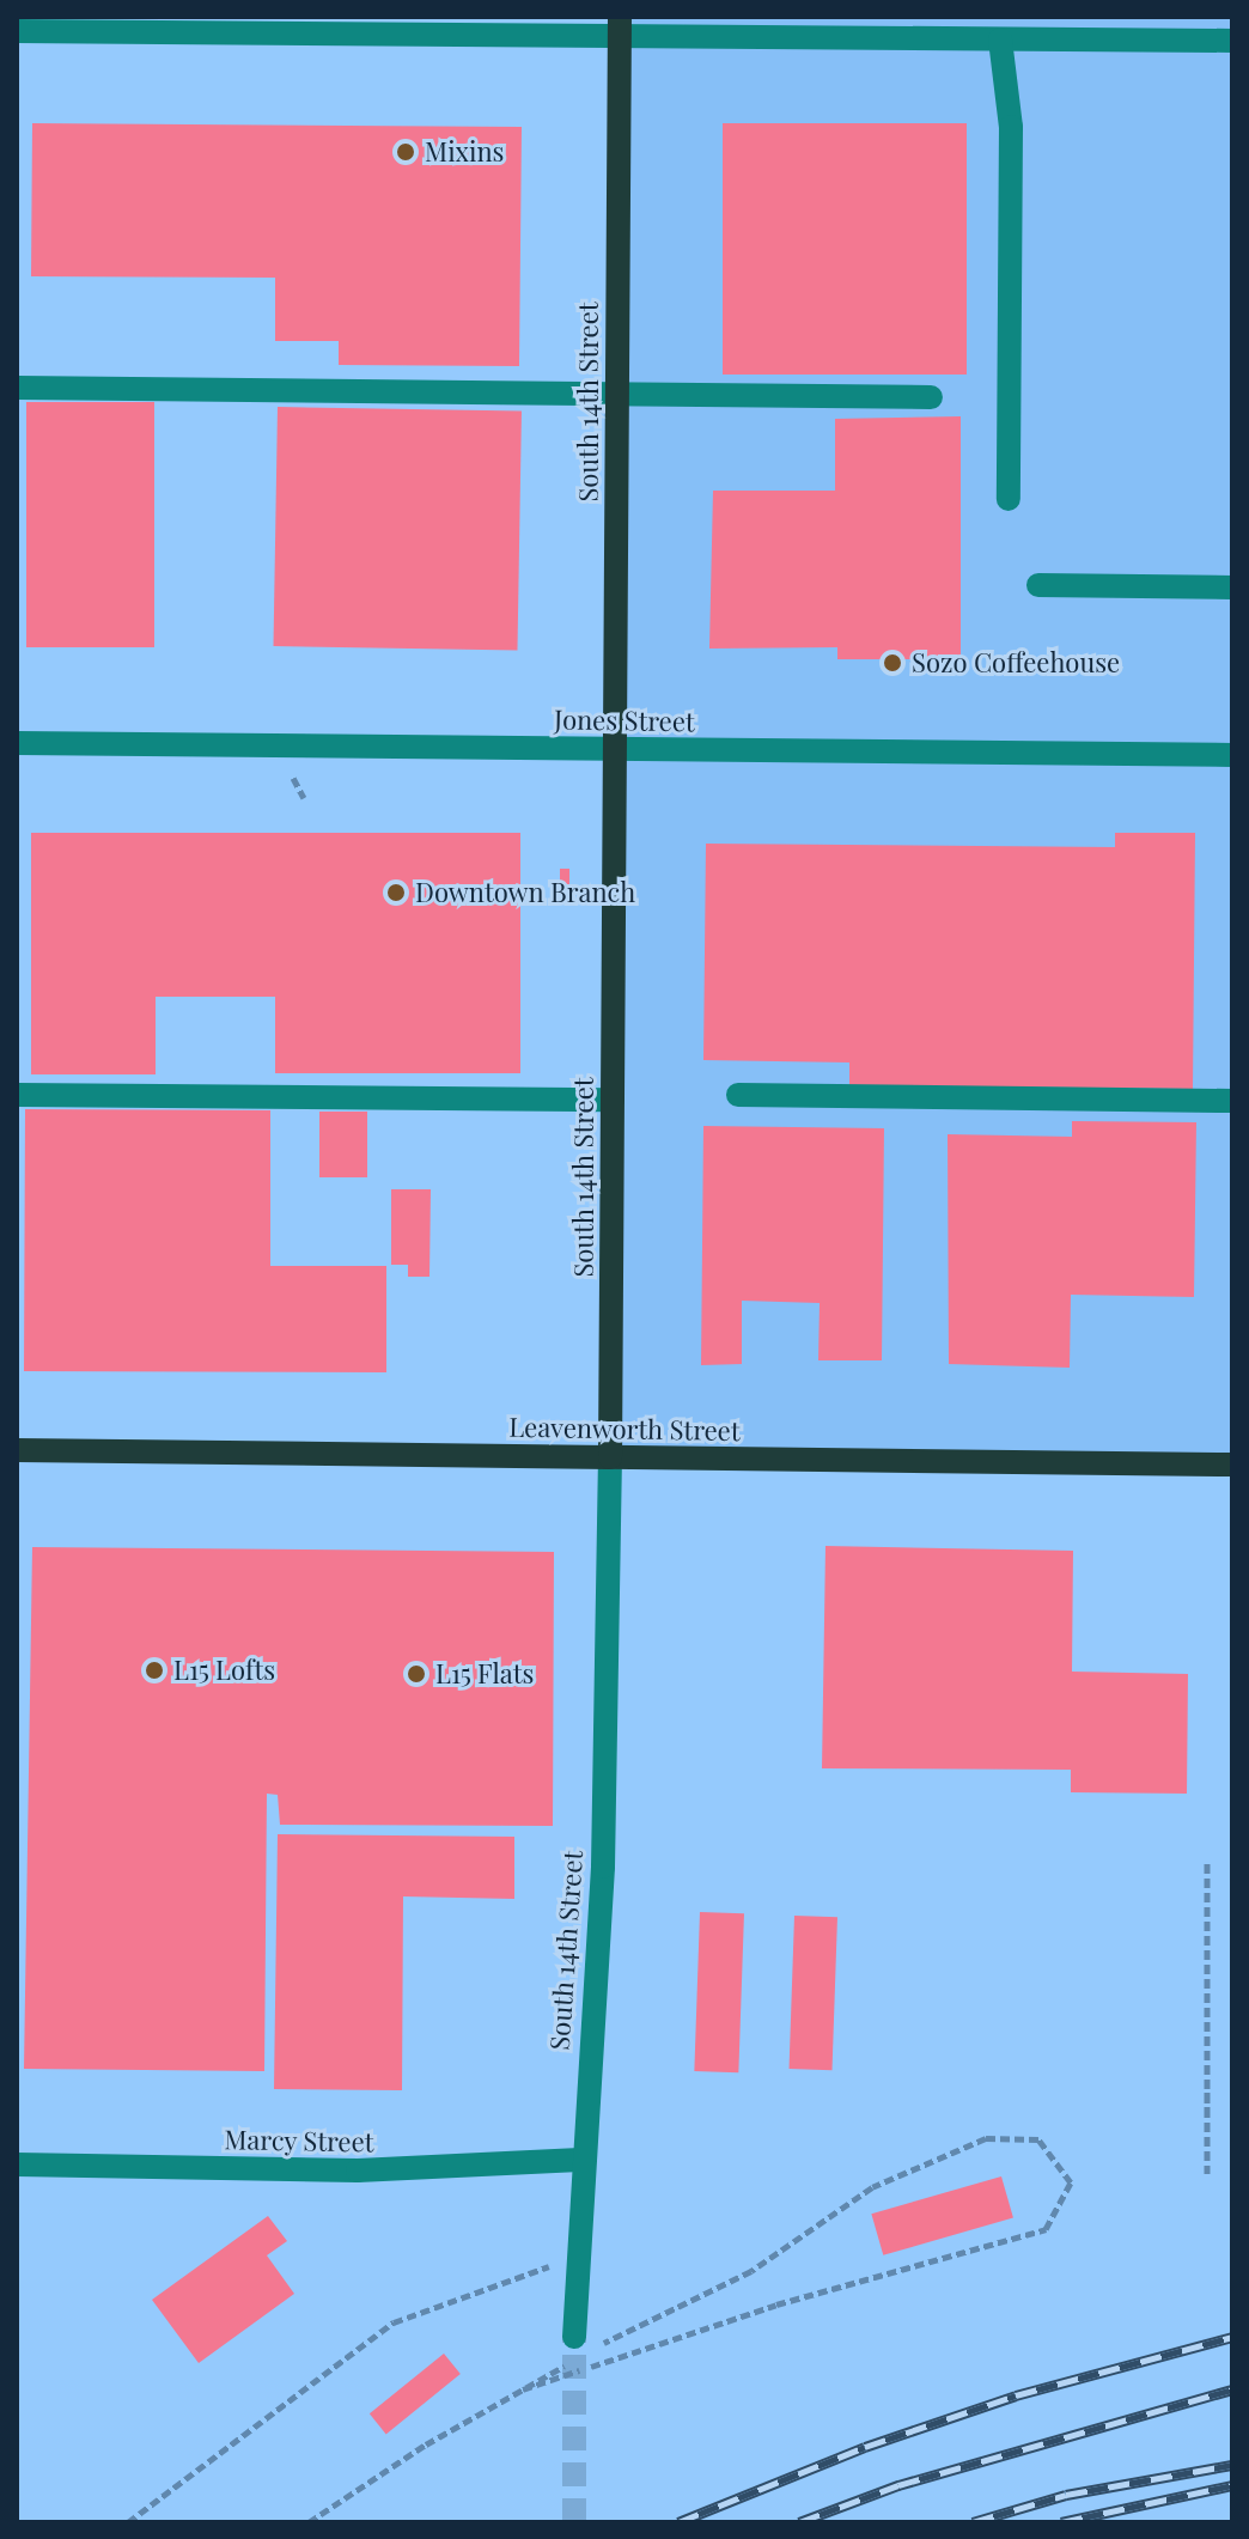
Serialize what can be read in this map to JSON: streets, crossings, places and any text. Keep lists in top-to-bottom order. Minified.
{"streets":{"main road":["South 14th Street","Leavenworth Street"],"street":["Jones Street","Marcy Street"]},"crossings":[["South 14th Street","Jones Street"],["South 14th Street","Leavenworth Street"],["South 14th Street","Marcy Street"]],"places":["Mixins","Sozo Coffeehouse","Downtown Branch","L15 Lofts","L15 Flats"]}
